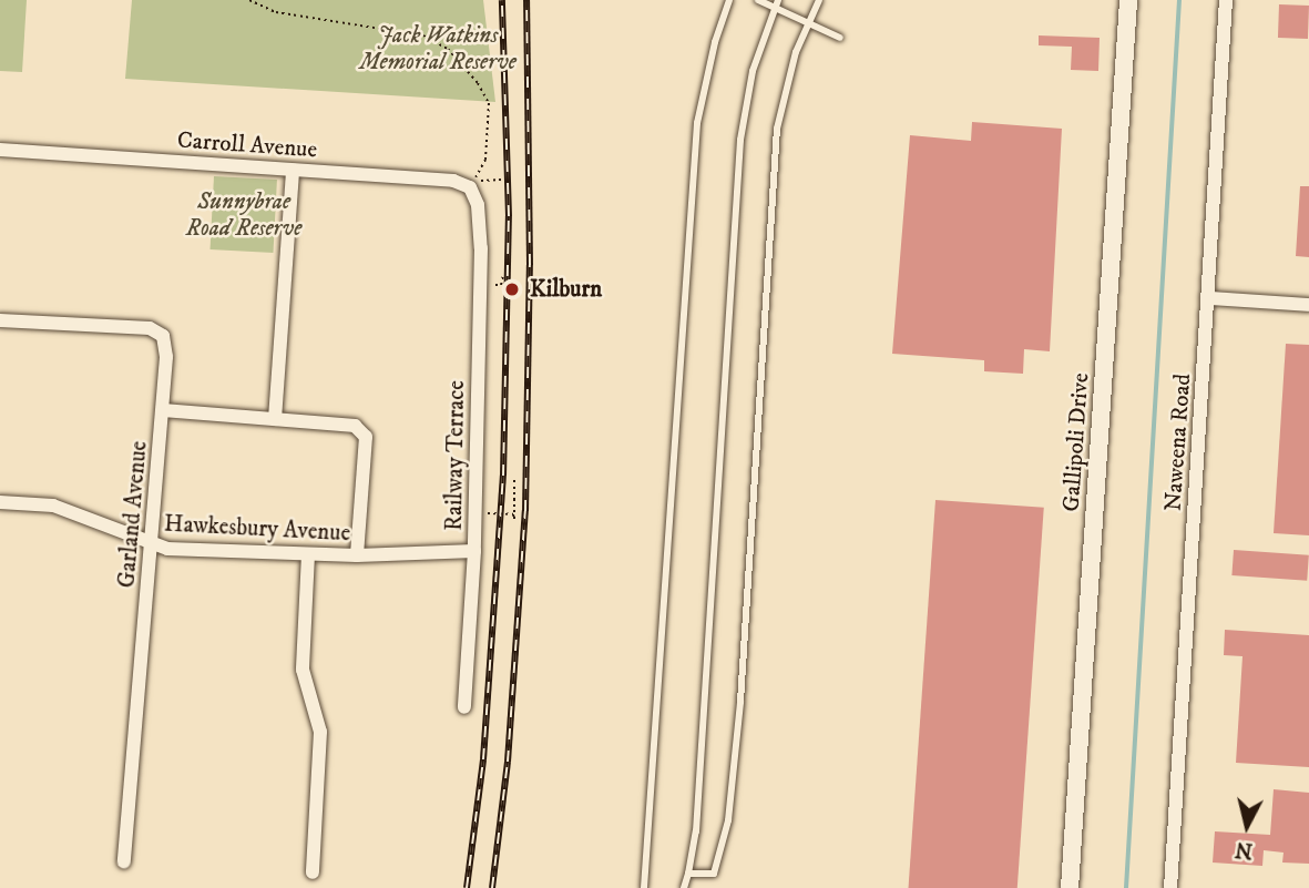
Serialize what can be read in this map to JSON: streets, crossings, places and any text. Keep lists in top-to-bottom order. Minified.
{"streets":{"street":["Carroll Avenue","Gallipoli Drive","Naweena Road","Railway Terrace","Garland Avenue","Hawkesbury Avenue"]},"crossings":[["Carroll Avenue","Railway Terrace"],["Railway Terrace","Hawkesbury Avenue"],["Garland Avenue","Hawkesbury Avenue"]],"parks":["Jack Watkins Memorial Reserve","Sunnybrae Road Reserve"],"places":["Kilburn"],"north":"bottom"}
